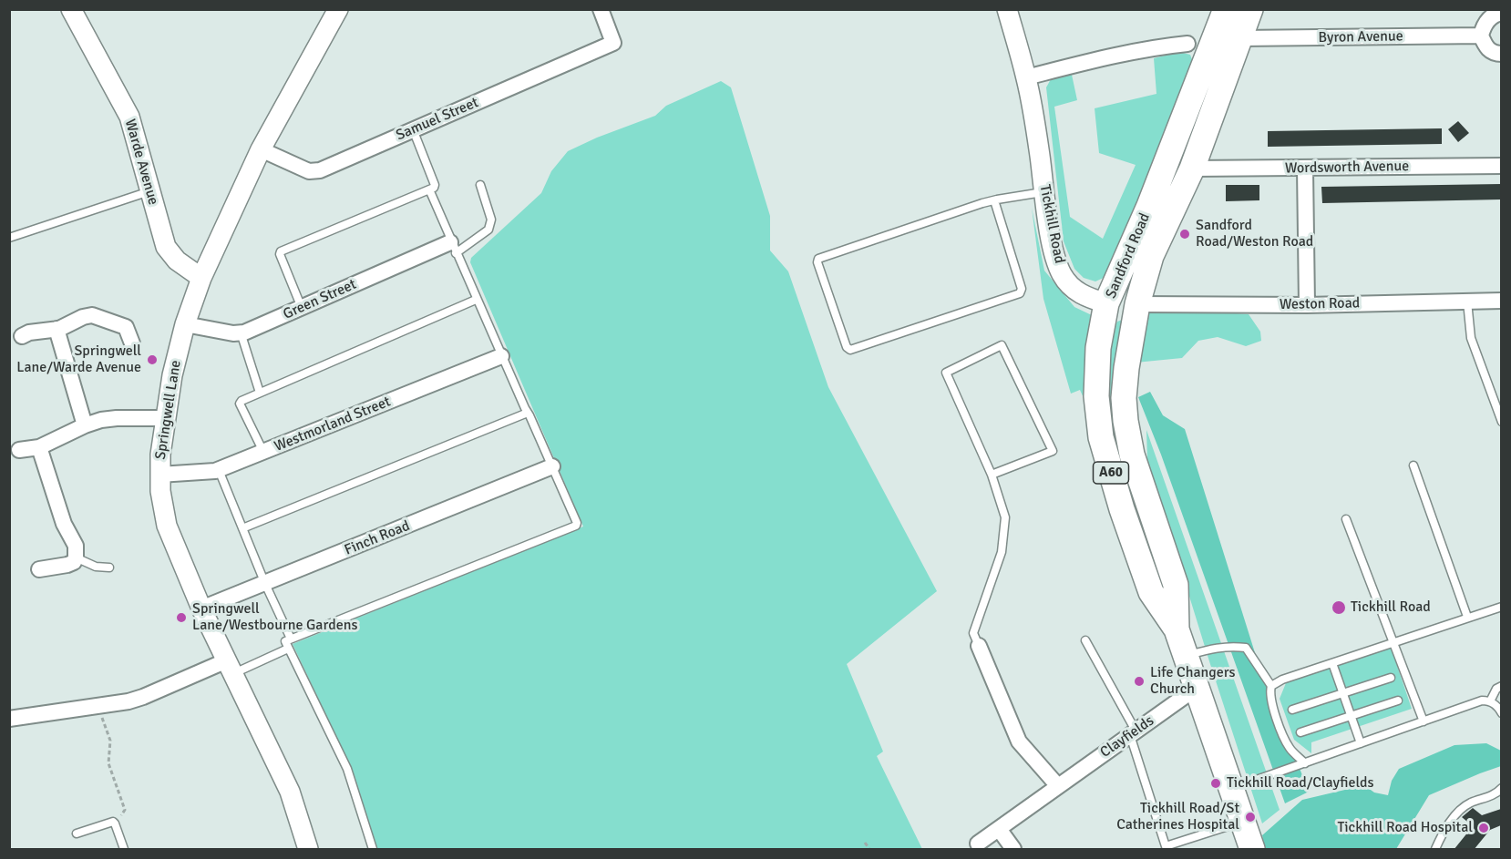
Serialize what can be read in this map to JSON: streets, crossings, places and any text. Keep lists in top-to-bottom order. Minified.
{"streets":{"main road":["Sandford Road","A60"],"street":["Byron Avenue","Samuel Street","Warde Avenue","Wordsworth Avenue","Tickhill Road","Green Street","Weston Road","Springwell Lane","Westmorland Street","Finch Road","Clayfields"]},"crossings":[["Byron Avenue","Tickhill Road"],["Byron Avenue","Sandford Road"],["Samuel Street","Springwell Lane"],["Warde Avenue","Springwell Lane"],["Wordsworth Avenue","Sandford Road"],["Tickhill Road","Sandford Road"],["Tickhill Road","A60"],["Sandford Road","Weston Road"],["Sandford Road","A60"],["Green Street","Springwell Lane"],["Weston Road","A60"],["Springwell Lane","Westmorland Street"],["Springwell Lane","Finch Road"],["A60","Clayfields"]],"places":["Sandford Road/Weston Road","Springwell Lane/Warde Avenue","Tickhill Road","Springwell Lane/Westbourne Gardens","Life Changers Church","Tickhill Road/Clayfields","Tickhill Road/St Catherines Hospital","Tickhill Road Hospital"]}
